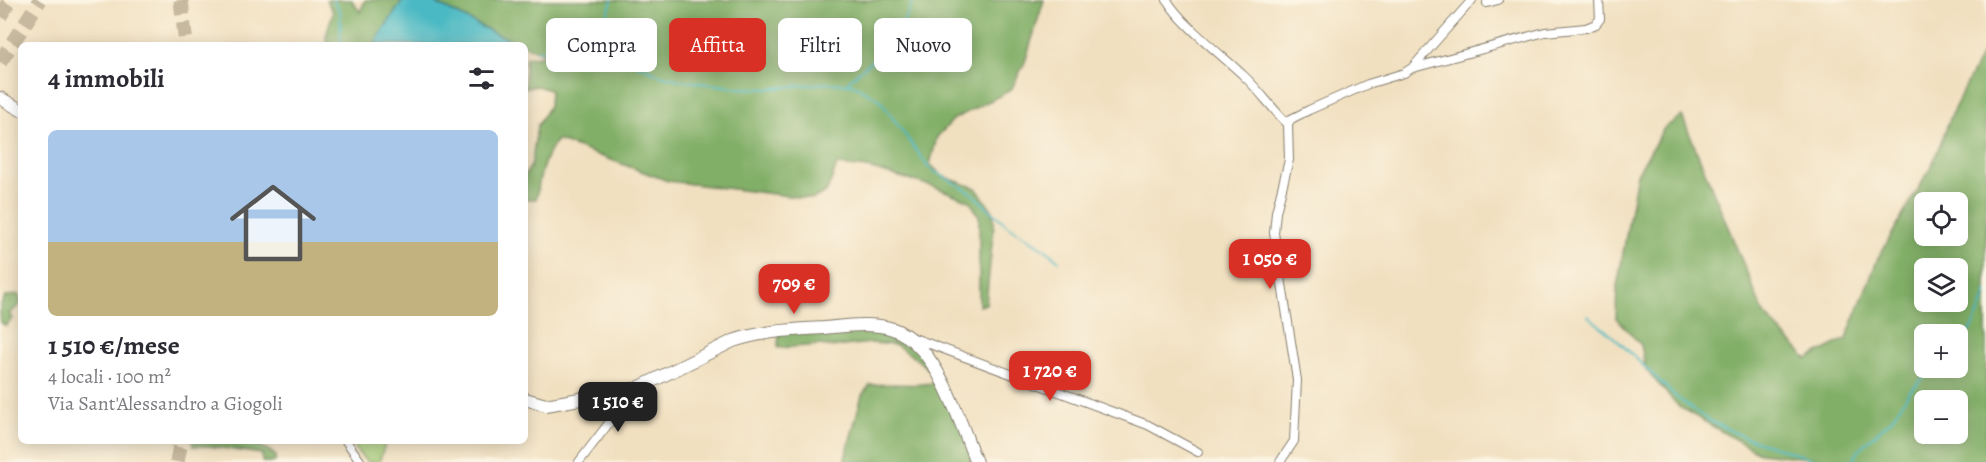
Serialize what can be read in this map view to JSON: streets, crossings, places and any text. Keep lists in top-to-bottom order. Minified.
{"page":{"chip":["Compra","Affitta","Filtri","Nuovo"],"heading":"4 immobili","list":[{"name":"1 510 €/mese","note":"4 locali · 100 m² · Via Sant'Alessandro a Giogoli"}],"map_buttons":["+","−"],"price":["1 050 €","709 €","1 720 €","1 510 €"]}}
